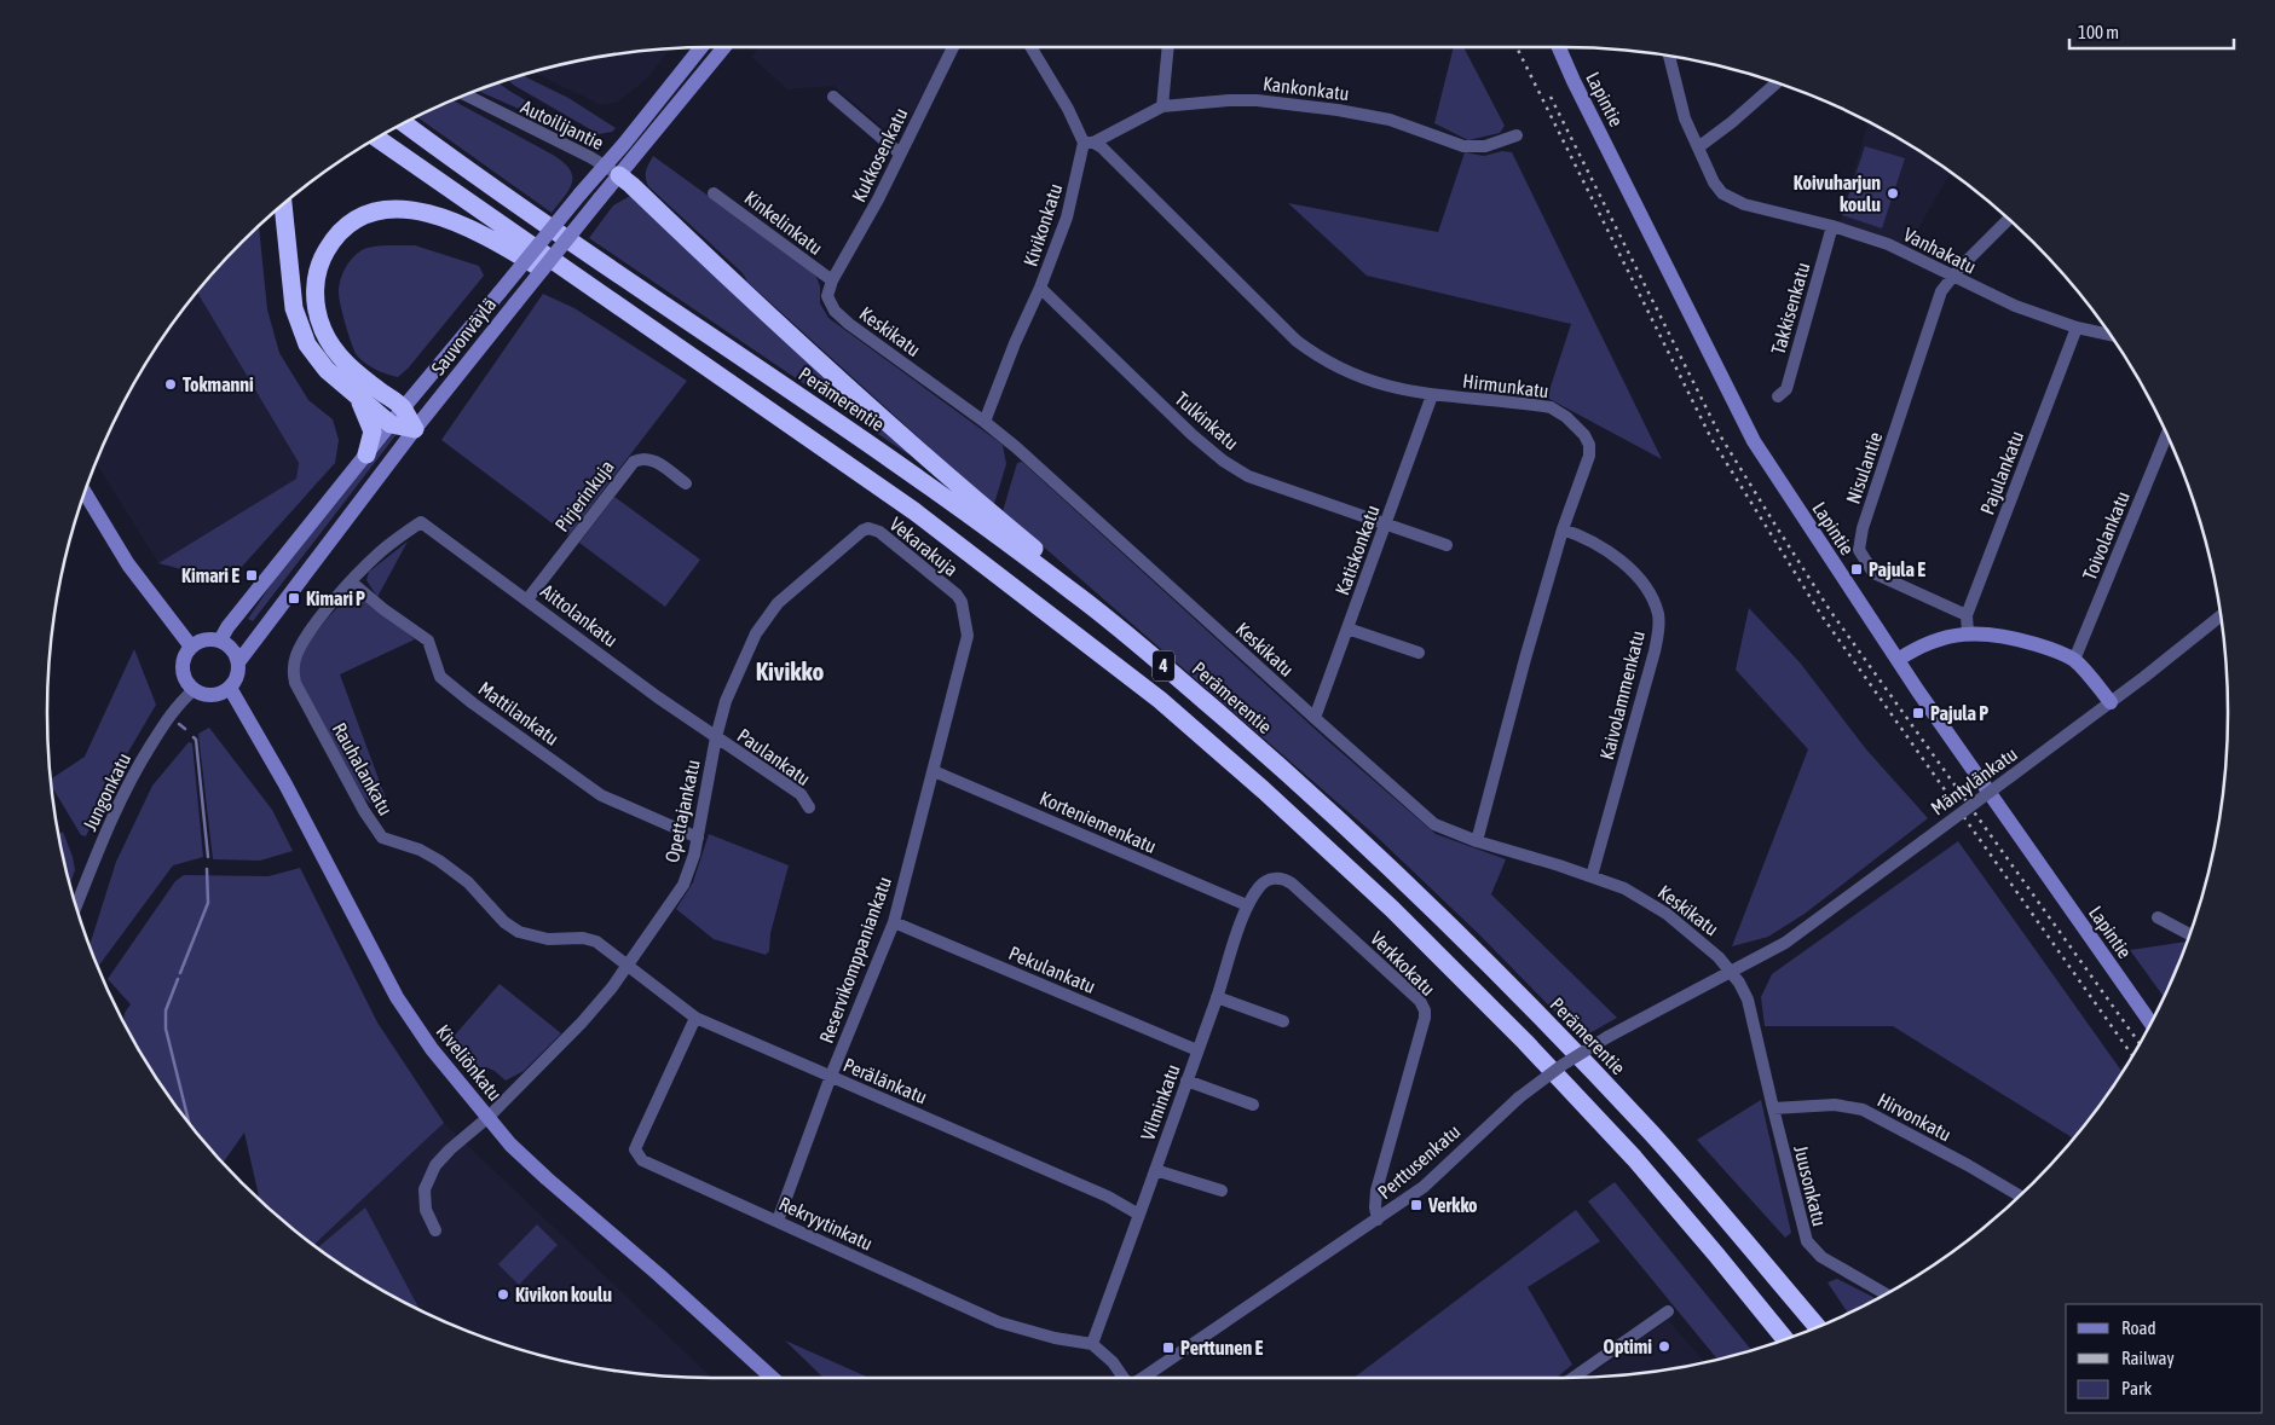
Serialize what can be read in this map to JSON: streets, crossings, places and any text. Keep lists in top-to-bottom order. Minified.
{"streets":{"highway":["Perämerentie","4"],"main road":["Lapintie","Sauvonväylä","Kiveliönkatu"],"street":["Kankonkatu","Autoilijantie","Kukkosenkatu","Kinkelinkatu","Kivikonkatu","Vanhakatu","Takkisenkatu","Keskikatu","Hirmunkatu","Tulkinkatu","Nisulantie","Pajulankatu","Pirjerinkuja","Toivolankatu","Vekarakuja","Katiskonkatu","Aittolankatu","Kaivolammenkatu","Mattilankatu","Paulankatu","Rauhalankatu","Mäntylänkatu","Jungonkatu","Opettajankatu","Korteniemenkatu","Reservikomppaniankatu","Verkkokatu","Pekulankatu","Perälänkatu","Vilminkatu","Hirvonkatu","Perttusenkatu","Juusonkatu","Rekryytinkatu"]},"crossings":[["Kankonkatu","Kivikonkatu"],["Kankonkatu","Hirmunkatu"],["Autoilijantie","Sauvonväylä"],["Kukkosenkatu","Kinkelinkatu"],["Kukkosenkatu","Keskikatu"],["Kinkelinkatu","Keskikatu"],["Kivikonkatu","Keskikatu"],["Kivikonkatu","Hirmunkatu"],["Kivikonkatu","Tulkinkatu"],["Vanhakatu","Takkisenkatu"],["Vanhakatu","Nisulantie"],["Vanhakatu","Pajulankatu"],["Keskikatu","Hirmunkatu"],["Keskikatu","Katiskonkatu"],["Keskikatu","Kaivolammenkatu"],["Keskikatu","Mäntylänkatu"],["Keskikatu","Perttusenkatu"],["Sauvonväylä","Jungonkatu"],["Sauvonväylä","Kiveliönkatu"],["Hirmunkatu","Katiskonkatu"],["Hirmunkatu","Kaivolammenkatu"],["Tulkinkatu","Katiskonkatu"],["Nisulantie","Pajulankatu"],["Pirjerinkuja","Aittolankatu"],["Vekarakuja","Opettajankatu"],["Vekarakuja","Reservikomppaniankatu"],["Aittolankatu","Paulankatu"],["Aittolankatu","Rauhalankatu"],["Aittolankatu","Opettajankatu"],["Mattilankatu","Rauhalankatu"],["Mattilankatu","Opettajankatu"],["Paulankatu","Opettajankatu"],["Rauhalankatu","Opettajankatu"],["Rauhalankatu","Perälänkatu"],["Mäntylänkatu","Perttusenkatu"],["Jungonkatu","Kiveliönkatu"],["Opettajankatu","Kiveliönkatu"],["Opettajankatu","Perälänkatu"],["Korteniemenkatu","Reservikomppaniankatu"],["Korteniemenkatu","Vilminkatu"],["Reservikomppaniankatu","Pekulankatu"],["Reservikomppaniankatu","Perälänkatu"],["Reservikomppaniankatu","Rekryytinkatu"],["Verkkokatu","Vilminkatu"],["Verkkokatu","Perttusenkatu"],["Pekulankatu","Vilminkatu"],["Perälänkatu","Vilminkatu"],["Perälänkatu","Rekryytinkatu"],["Vilminkatu","Rekryytinkatu"],["Hirvonkatu","Juusonkatu"]],"districts":["Kivikko"],"places":{"other":["Koivuharjun koulu","Tokmanni","Kivikon koulu","Optimi"],"transit":["Pajula E","Kimari E","Kimari P","Pajula P","Verkko","Perttunen E"]},"legend":["Road","Railway","Park"],"scale_bar":"100 m"}
